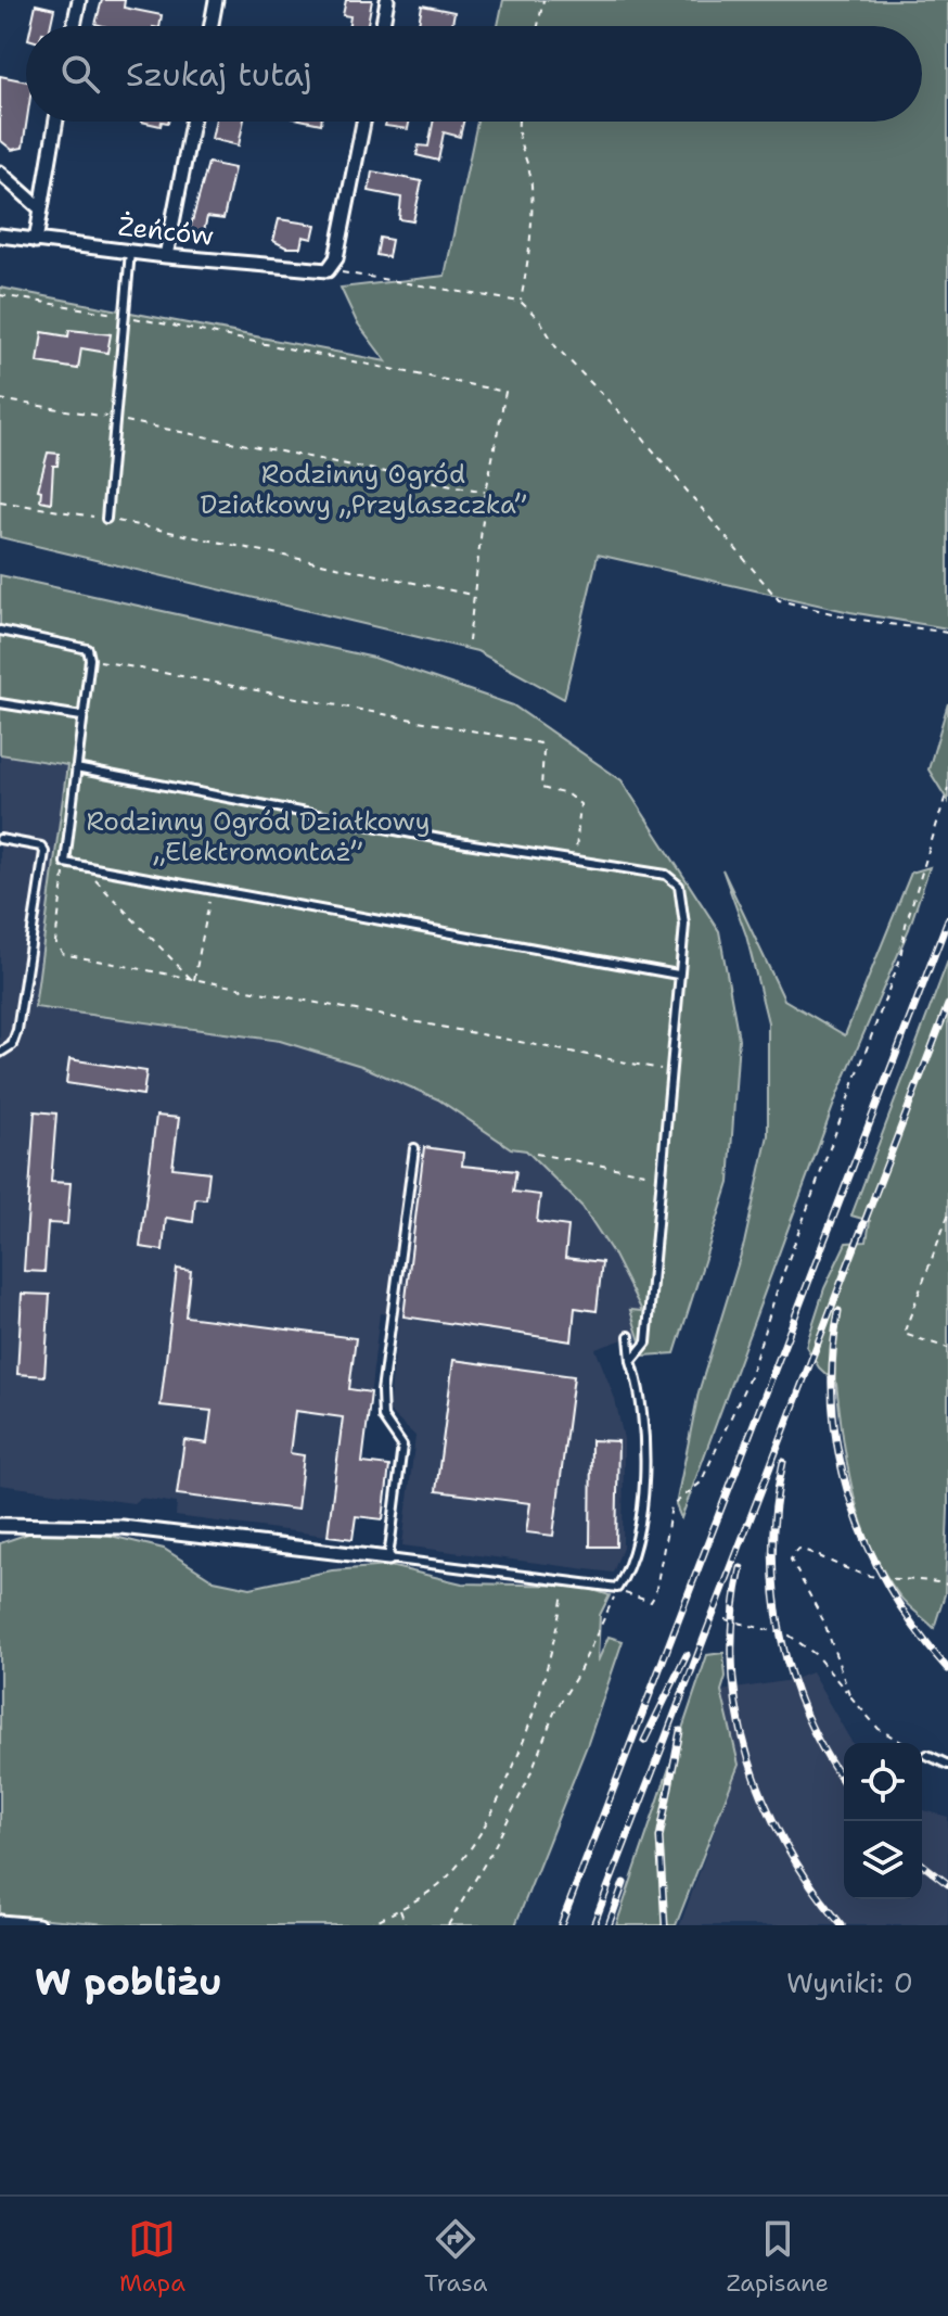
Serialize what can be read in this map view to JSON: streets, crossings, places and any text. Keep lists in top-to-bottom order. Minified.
{"streets":{"street":["Żeńców"]},"parks":["Rodzinny Ogród Działkowy „Przylaszczka”","Rodzinny Ogród Działkowy „Elektromontaż”"],"page":{"search":"Szukaj tutaj","heading":["W pobliżu","Wyniki: 0"],"nav":["Mapa","Trasa","Zapisane"]}}
